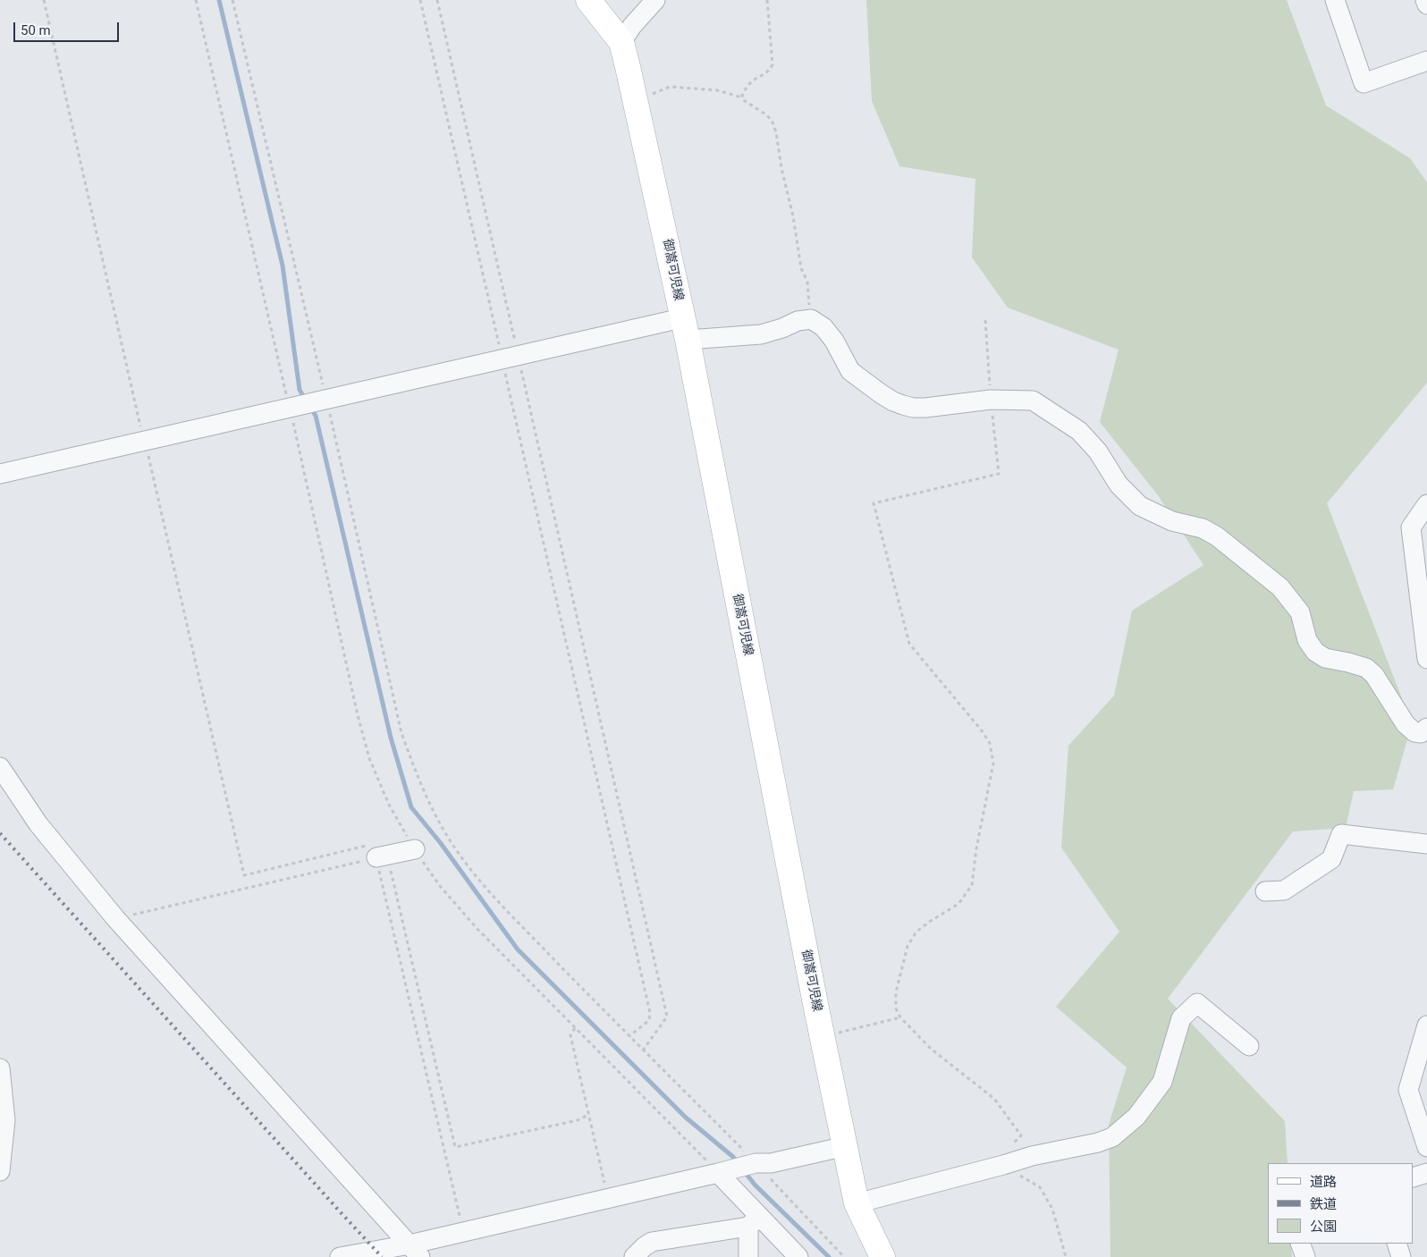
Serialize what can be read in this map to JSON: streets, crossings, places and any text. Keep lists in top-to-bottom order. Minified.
{"streets":{"main road":["御嵩可児線"]},"legend":["道路","鉄道","公園"],"scale_bar":"50 m"}
